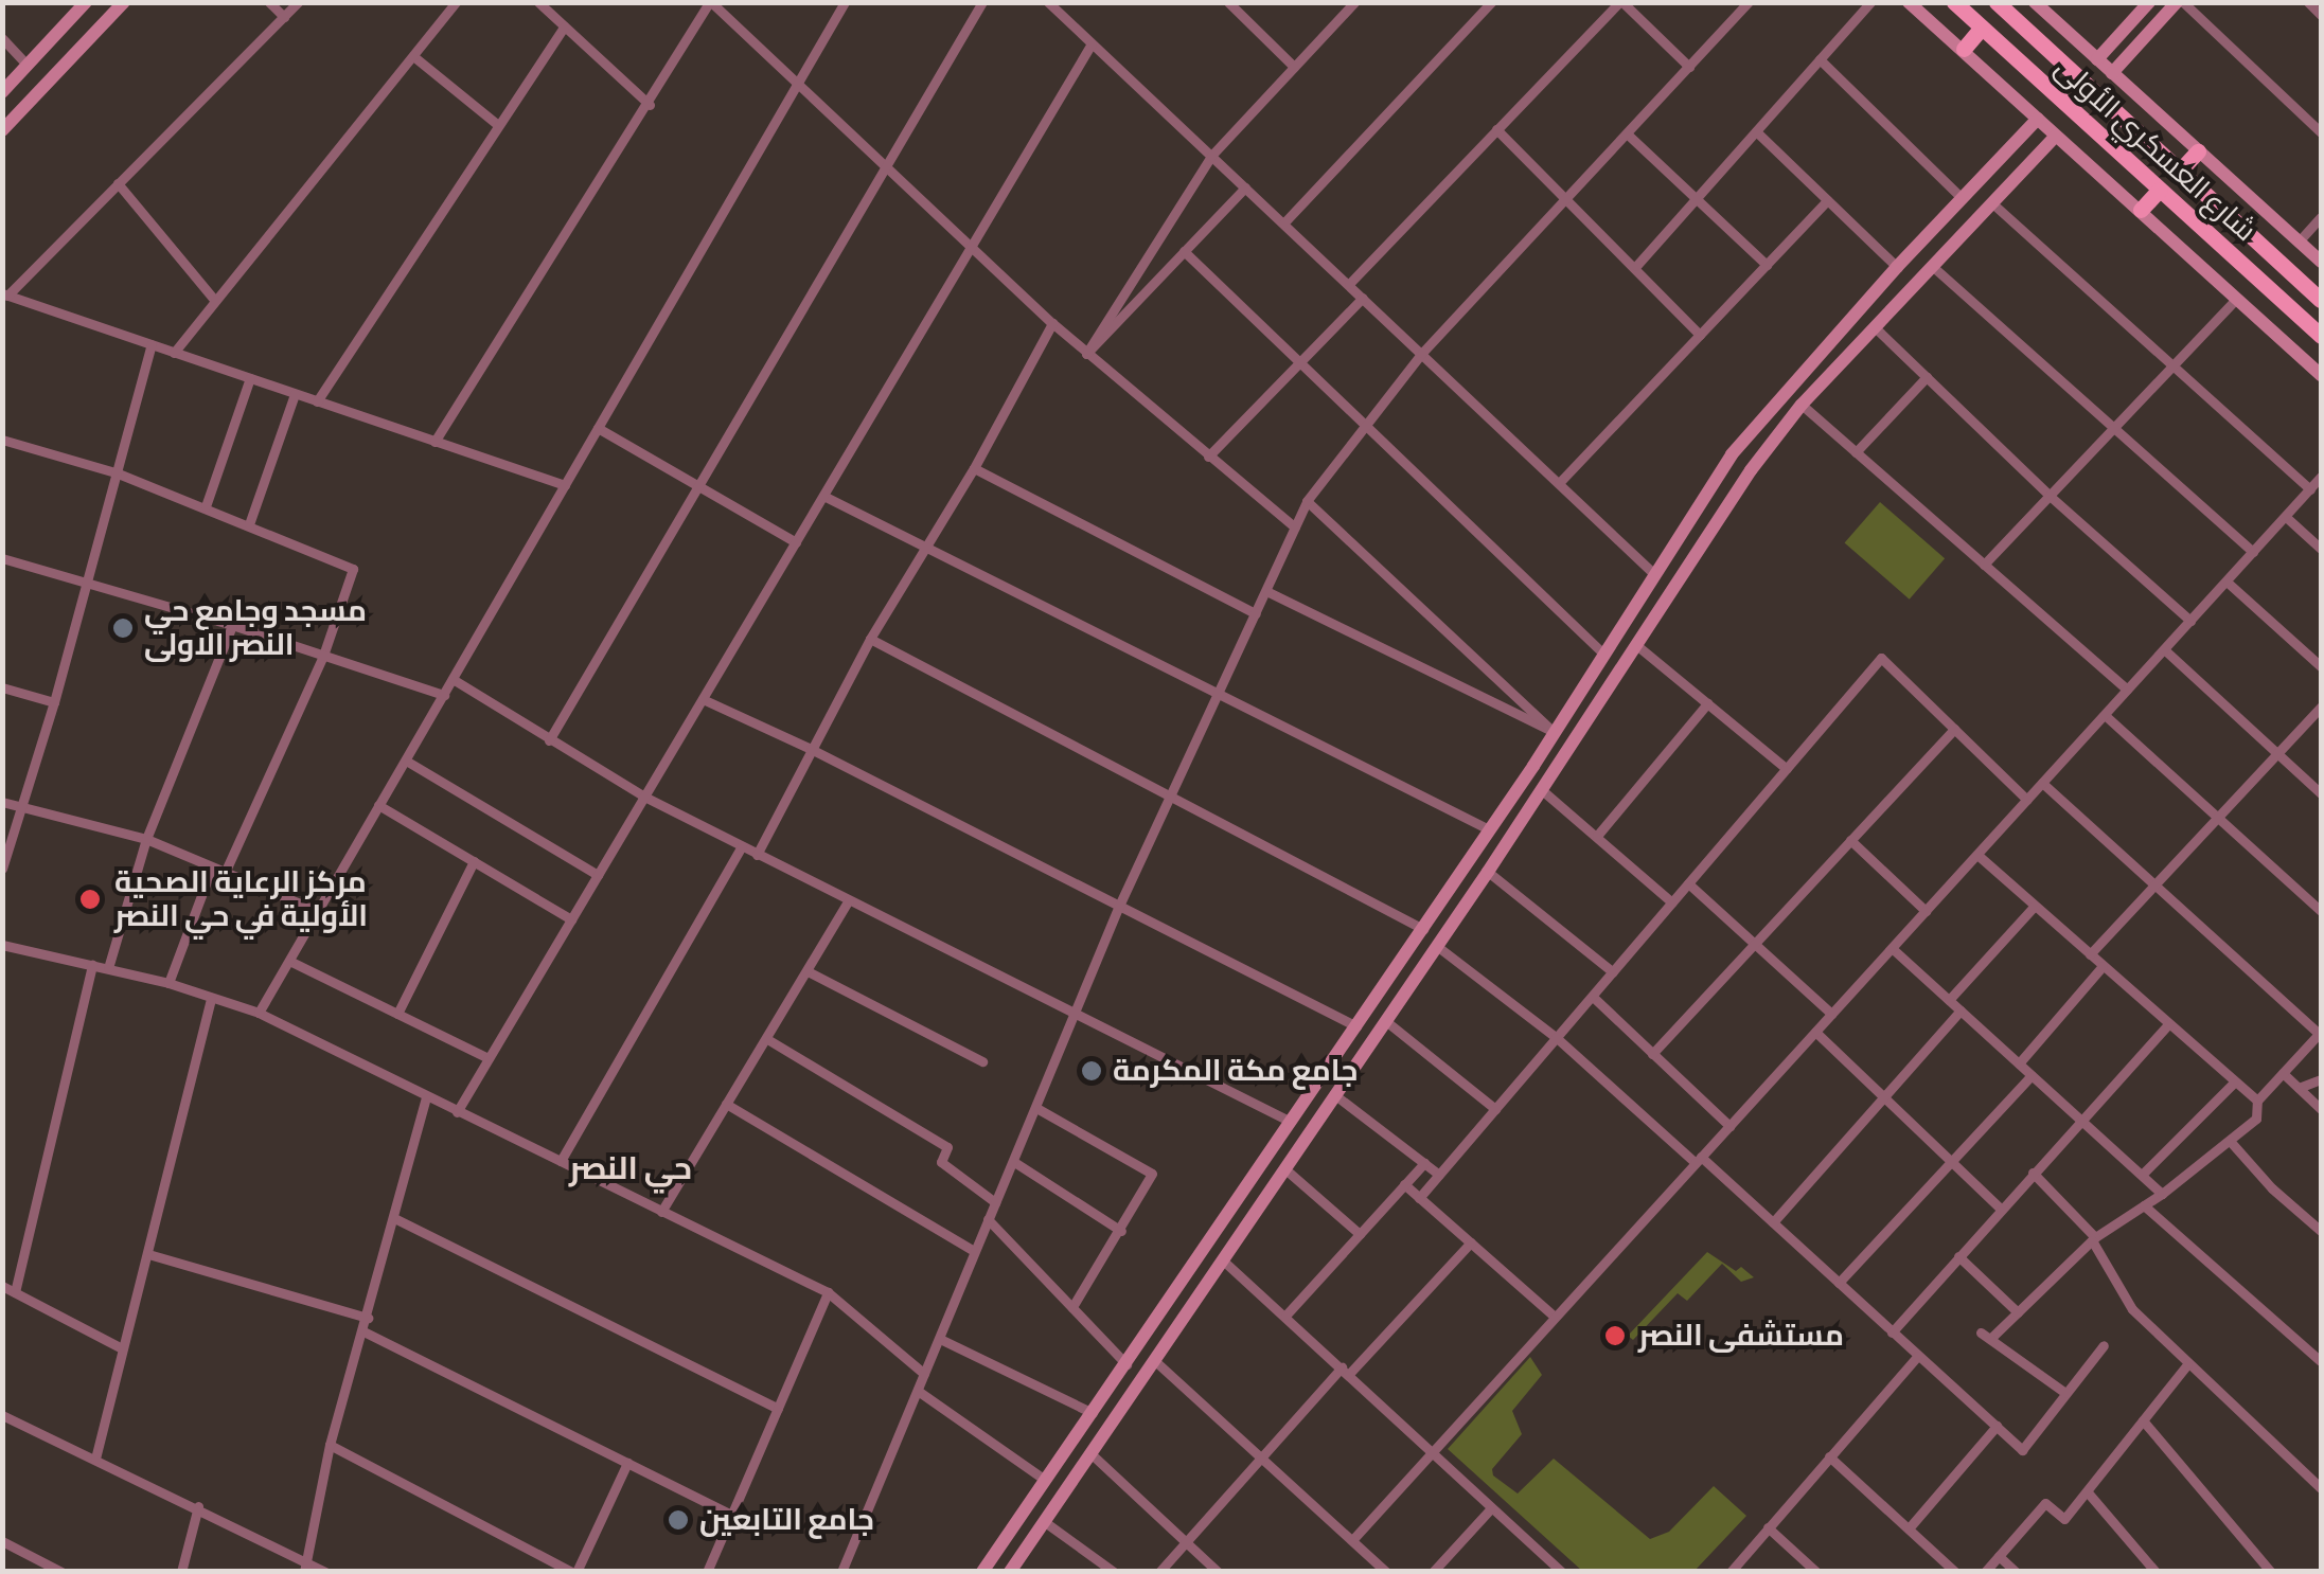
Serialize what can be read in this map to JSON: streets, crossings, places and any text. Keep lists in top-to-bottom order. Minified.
{"streets":{"main road":["شارع العسكري الأولى"]},"districts":["حي النصر"],"places":["مسجد وجامع حي النصر الاولى","مركز الرعاية الصحية الأولية في حي النصر","جامع مكة المكرمة","مستشفى النصر","جامع التابعين"]}
